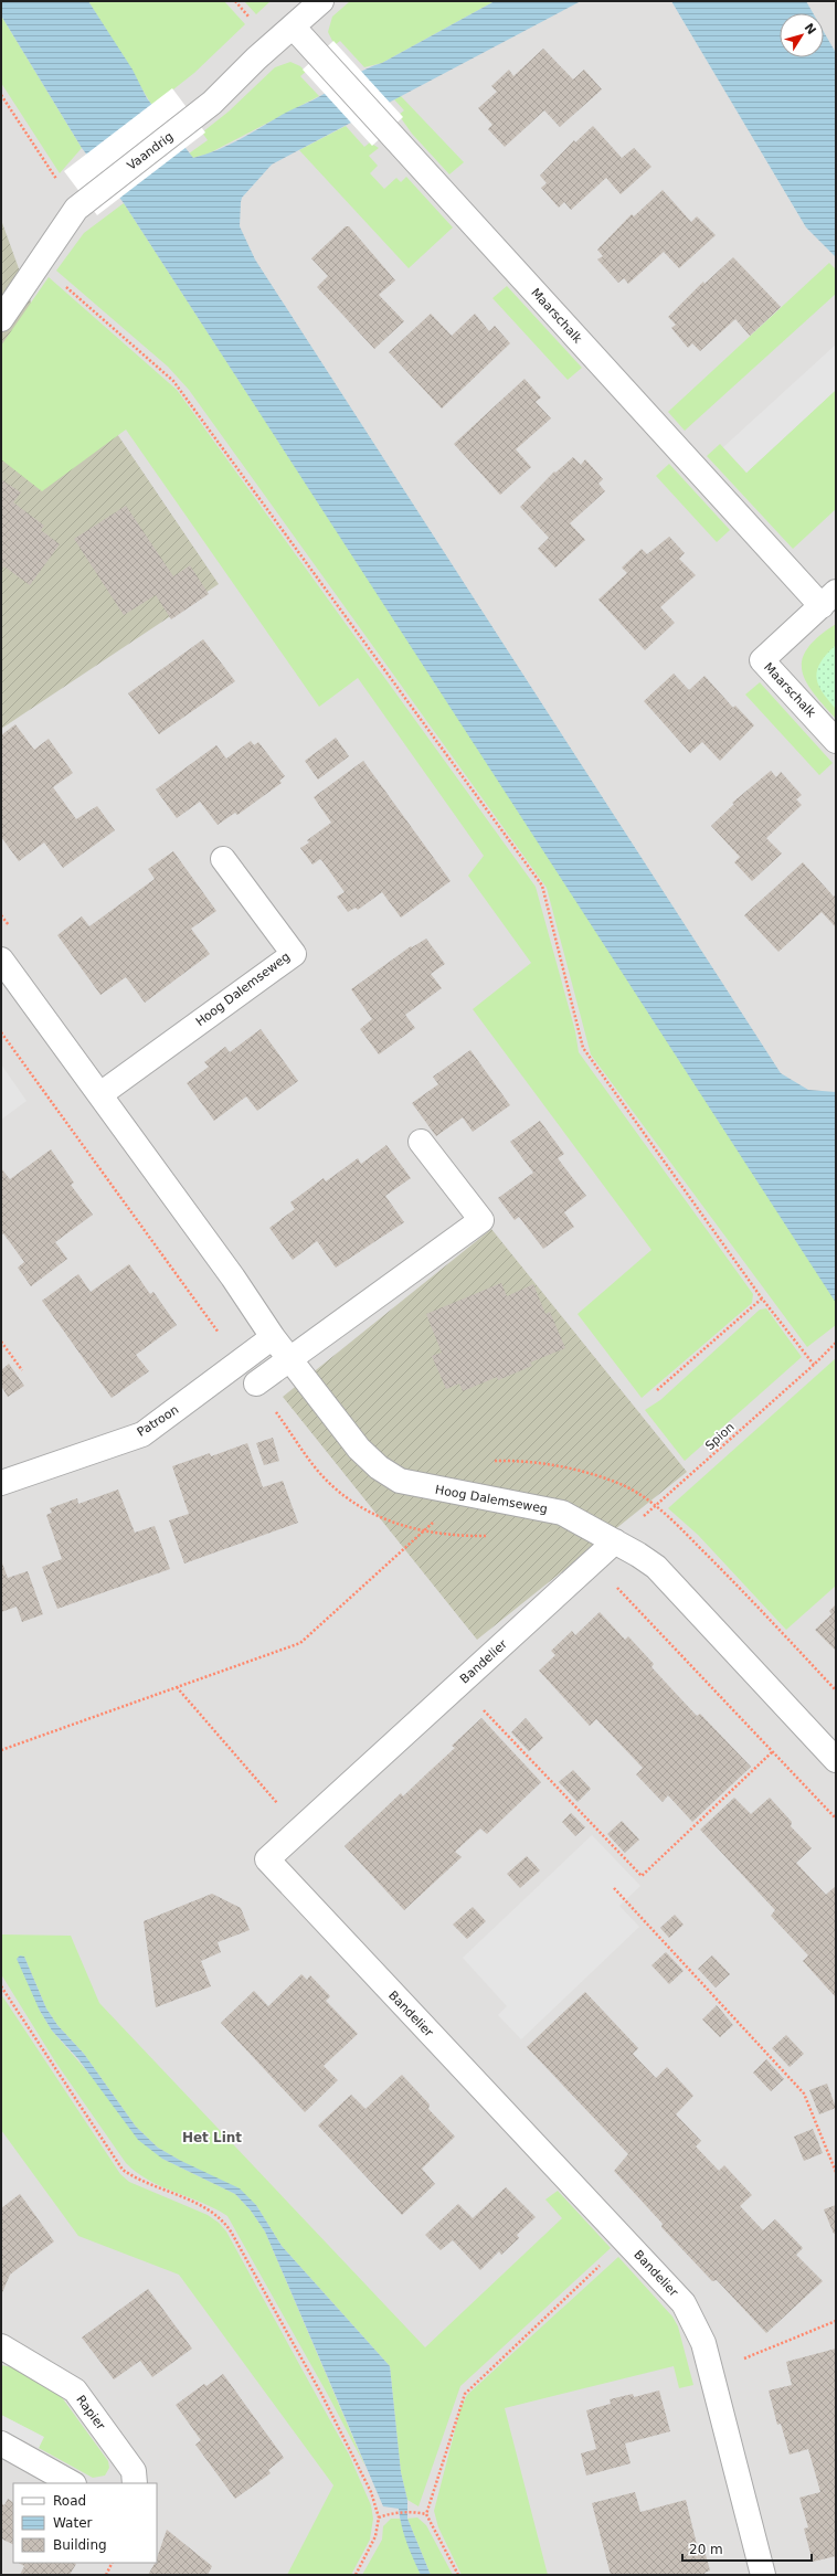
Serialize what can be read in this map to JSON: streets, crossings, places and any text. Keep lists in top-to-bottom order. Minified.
{"streets":{"street":["Vaandrig","Maarschalk","Hoog Dalemseweg","Patroon","Bandelier","Rapier"],"path":["Spion"]},"crossings":[["Vaandrig","Maarschalk"],["Hoog Dalemseweg","Patroon"],["Hoog Dalemseweg","Spion"],["Hoog Dalemseweg","Bandelier"],["Spion","Bandelier"]],"districts":["Het Lint"],"legend":["Road","Water","Building"],"scale_bar":"20 m","north":"top right"}
